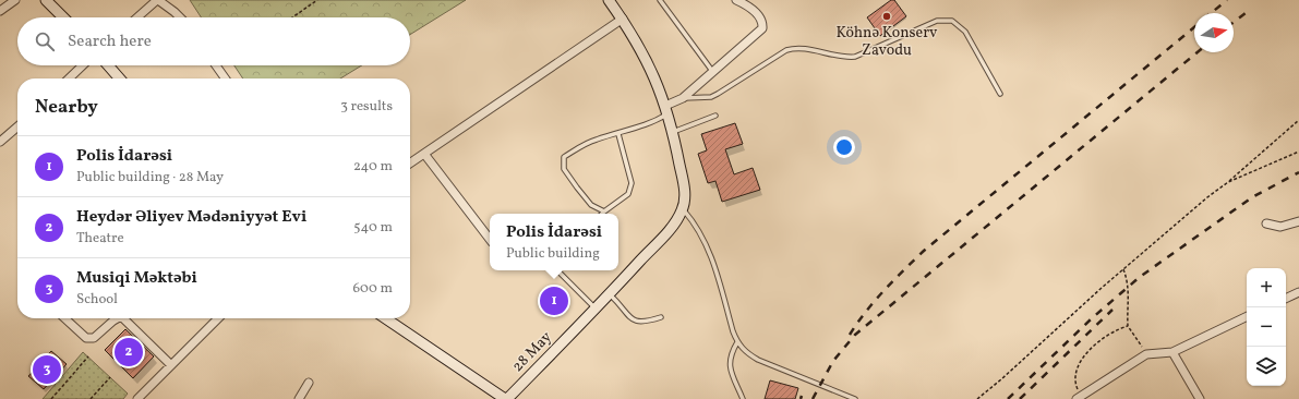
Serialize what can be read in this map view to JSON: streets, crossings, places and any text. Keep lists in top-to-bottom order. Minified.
{"streets":{"main road":["28 May"]},"places":["Köhnə Konserv Zavodu"],"north":"right","page":{"search":"Search here","heading":["Nearby","3 results"],"list":[{"mark":"1","name":"Polis İdarəsi","note":"Public building · 28 May","value":"240 m"},{"mark":"2","name":"Heydər Əliyev Mədəniyyət Evi","note":"Theatre","value":"540 m"},{"mark":"3","name":"Musiqi Məktəbi","note":"School","value":"600 m"}],"popup":["Polis İdarəsi","Public building"],"map_buttons":["+","−"],"pins":["1","2","3"]}}
